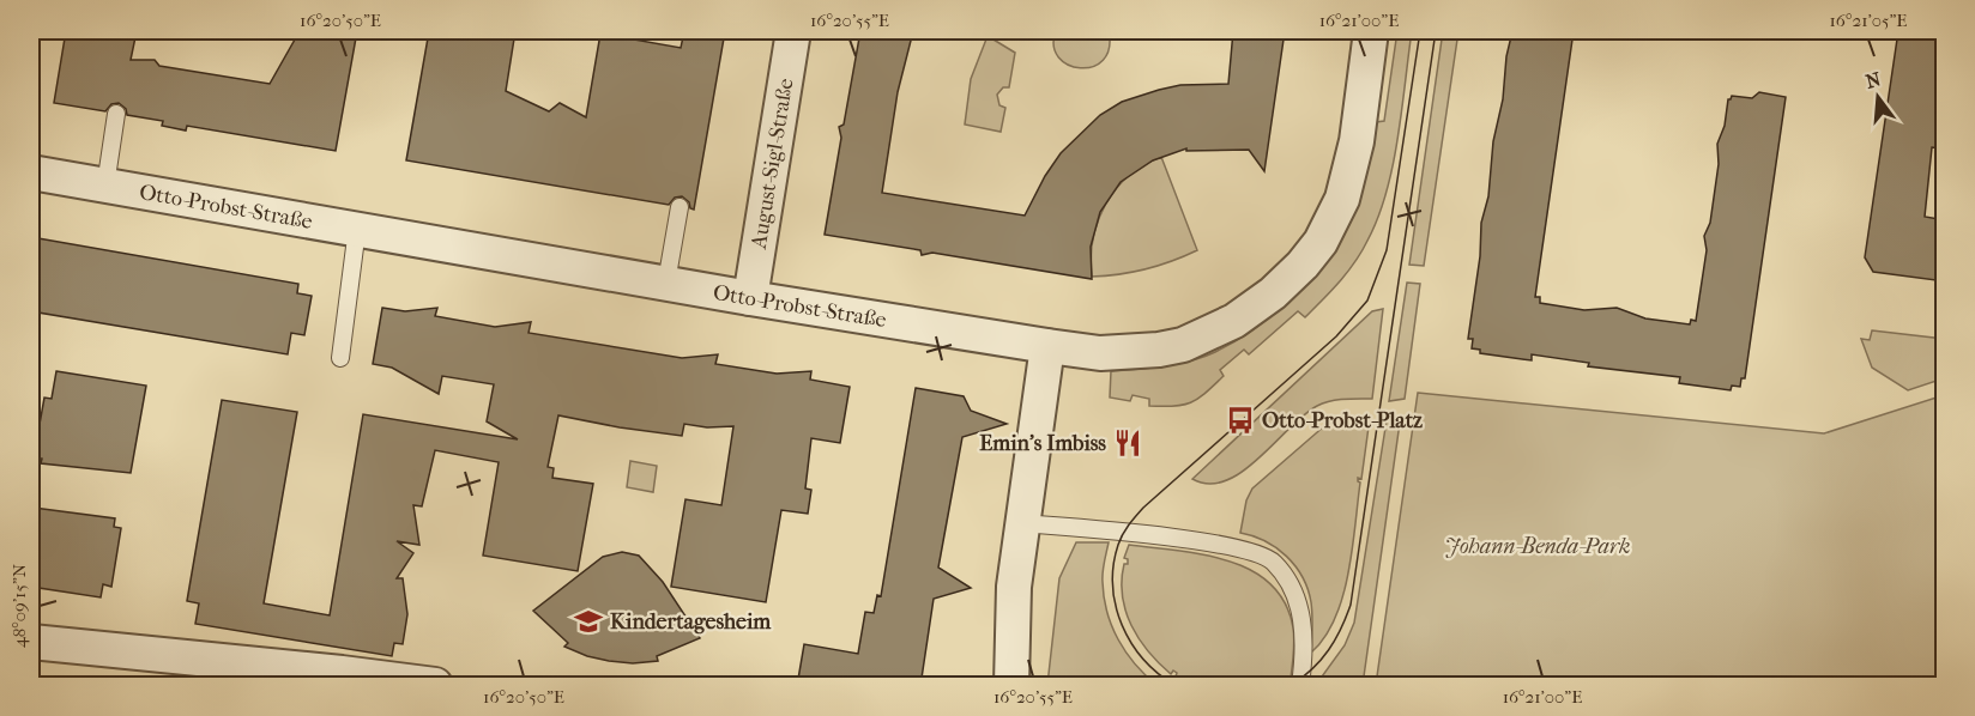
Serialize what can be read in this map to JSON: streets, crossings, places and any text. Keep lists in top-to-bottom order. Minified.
{"streets":{"street":["August-Sigl-Straße","Otto-Probst-Straße"]},"crossings":[["August-Sigl-Straße","Otto-Probst-Straße"]],"parks":["Johann-Benda-Park"],"places":{"bus stop":["Otto-Probst-Platz"],"restaurant":["Emin's Imbiss"],"school or university":["Kindertagesheim"]},"north":"top","coordinates":["16°20'50\"E","16°20'55\"E","16°21'00\"E","16°21'05\"E","48°09'15\"N"]}
